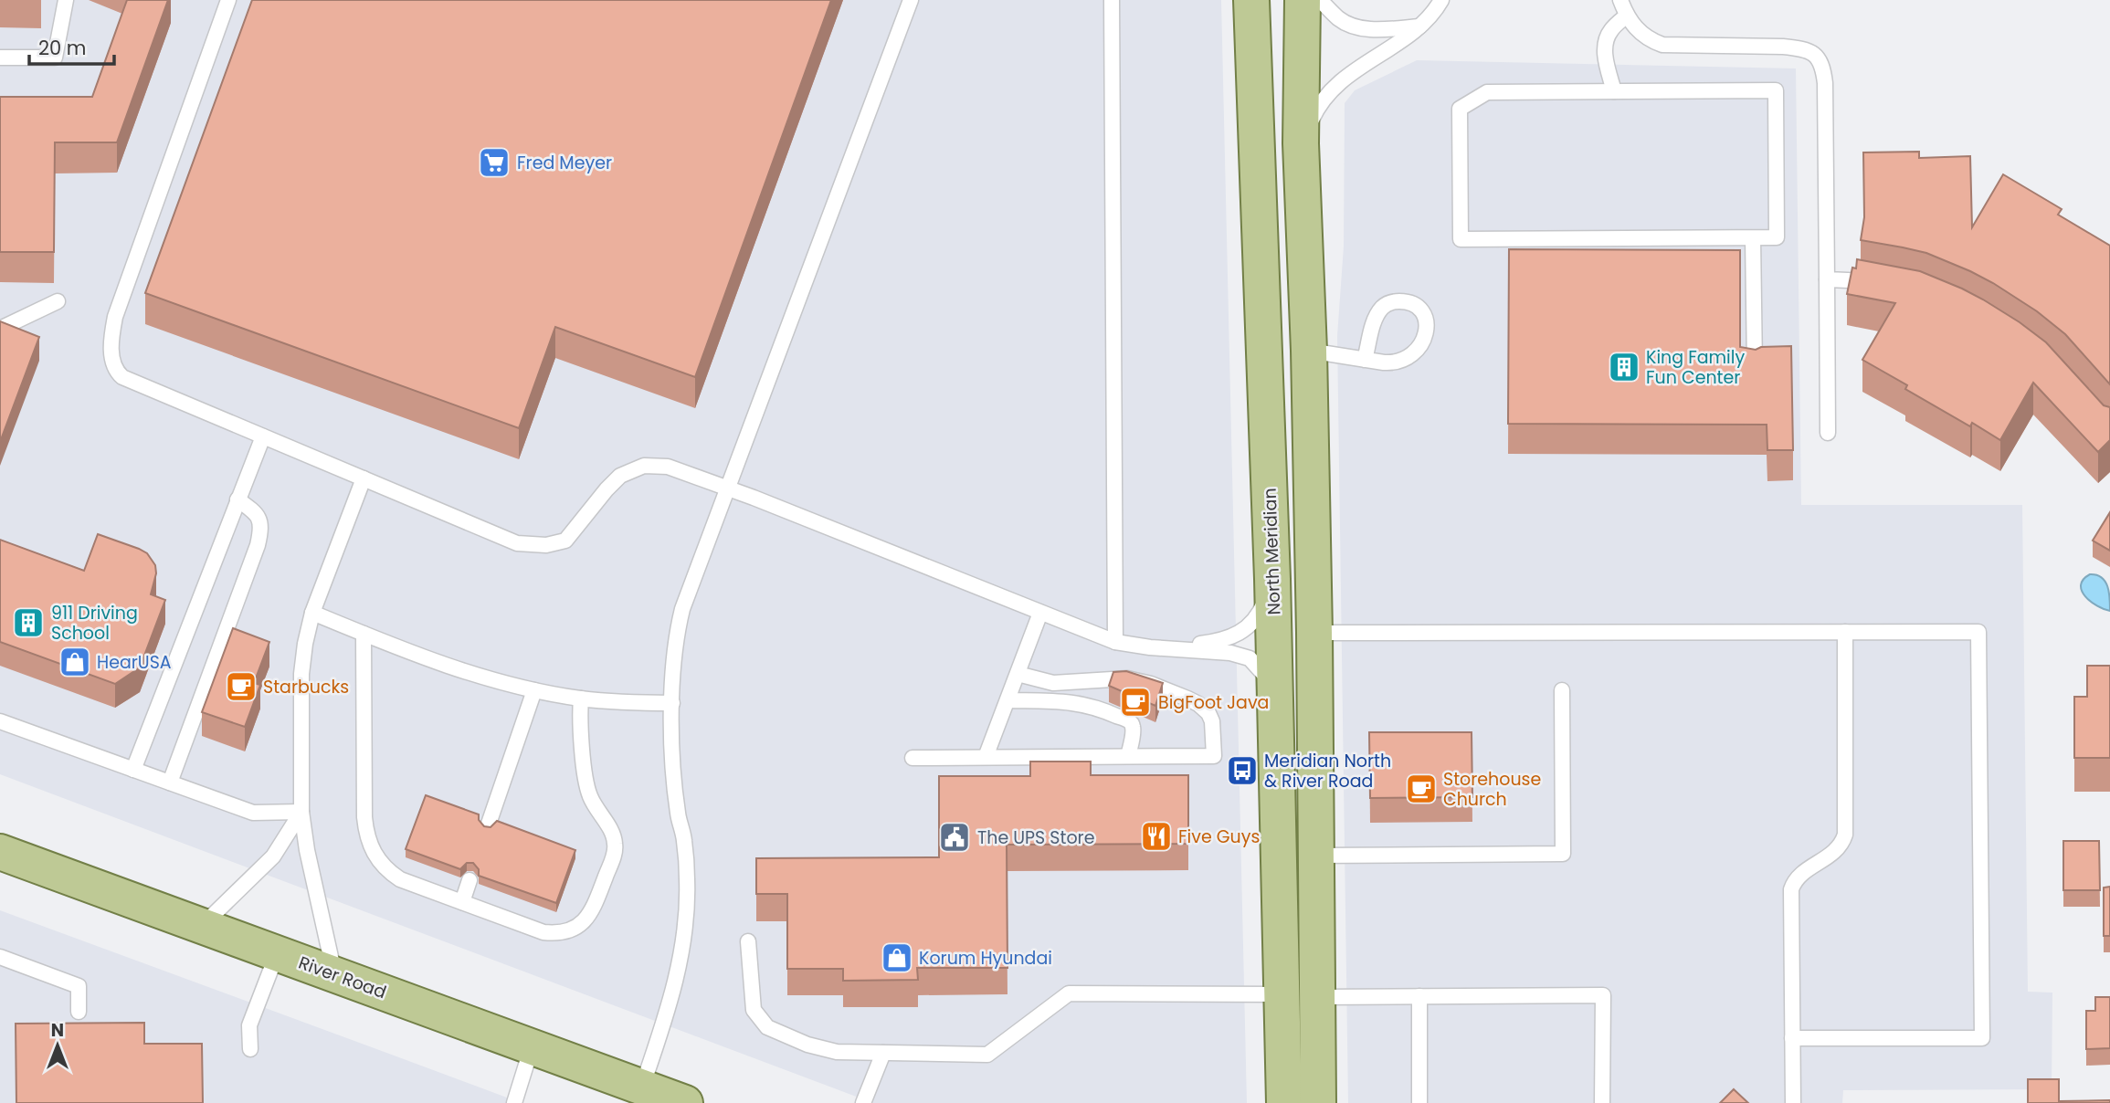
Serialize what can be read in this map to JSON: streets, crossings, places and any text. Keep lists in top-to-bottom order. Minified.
{"streets":{"main road":["North Meridian","River Road"]},"places":{"supermarket":["Fred Meyer"],"building":["King Family Fun Center","911 Driving School"],"shop":["HearUSA","Korum Hyundai"],"cafe":["Starbucks","BigFoot Java","Storehouse Church"],"bus stop":["Meridian North & River Road"],"restaurant":["Five Guys"],"public building":["The UPS Store"]},"scale_bar":"20 m","north":"top"}
